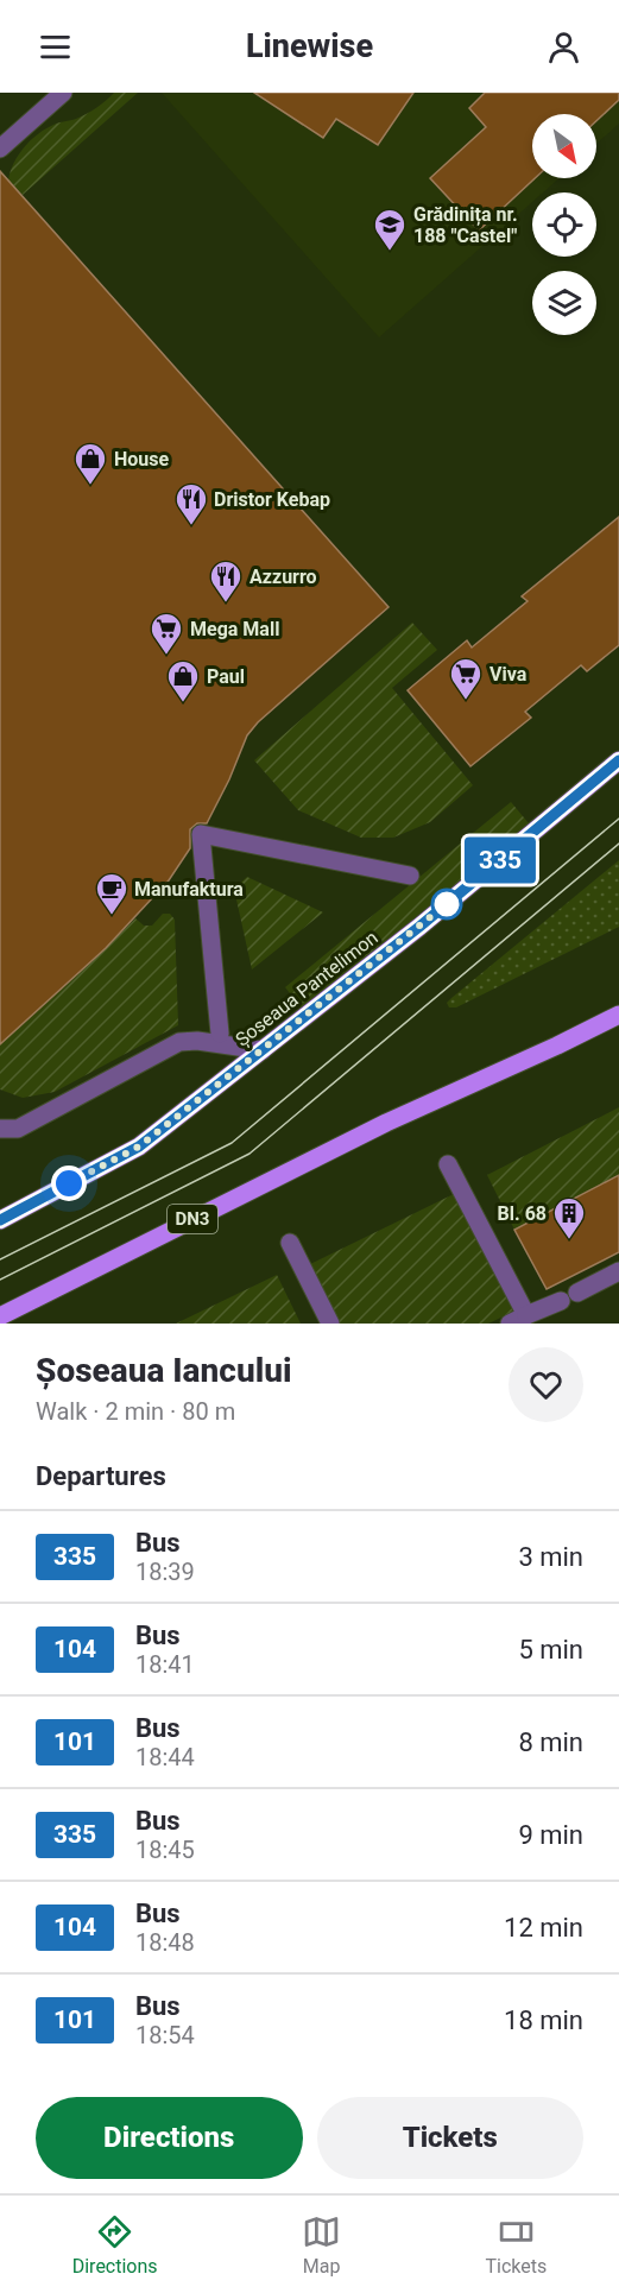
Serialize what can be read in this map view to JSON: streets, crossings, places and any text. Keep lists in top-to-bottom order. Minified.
{"streets":{"main road":["Șoseaua Pantelimon","DN3"]},"places":{"school or university":["Grădinița nr. 188 \"Castel\""],"shop":["House","Paul"],"restaurant":["Dristor Kebap","Azzurro"],"supermarket":["Mega Mall","Viva"],"cafe":["Manufaktura"],"building":["Bl. 68"]},"lines":["bus line 335"],"north":"bottom right","page":{"header":"Linewise","on_map":"335","heading":[["Șoseaua Iancului","Walk · 2 min · 80 m"],"Departures"],"list":[{"mark":"335","name":"Bus","note":"18:39","value":"3 min"},{"mark":"104","name":"Bus","note":"18:41","value":"5 min"},{"mark":"101","name":"Bus","note":"18:44","value":"8 min"},{"mark":"335","name":"Bus","note":"18:45","value":"9 min"},{"mark":"104","name":"Bus","note":"18:48","value":"12 min"},{"mark":"101","name":"Bus","note":"18:54","value":"18 min"}],"buttons":["Directions","Tickets"],"tabs":["Directions","Map","Tickets"]}}
